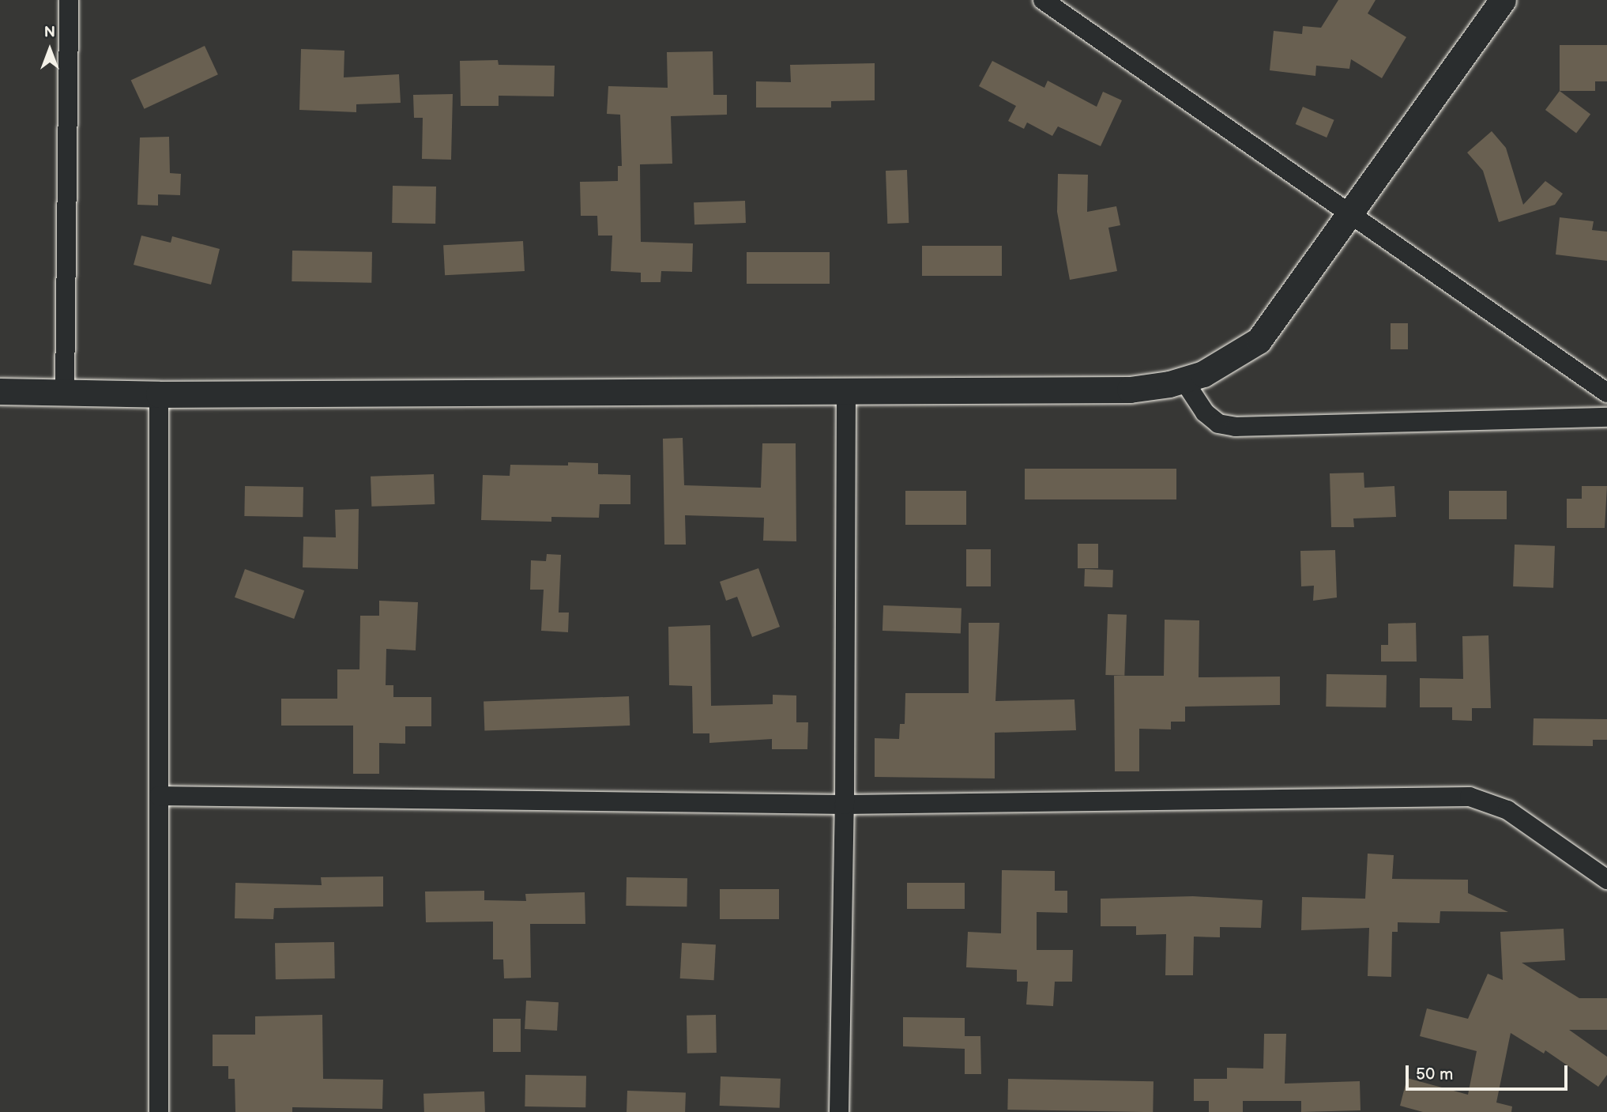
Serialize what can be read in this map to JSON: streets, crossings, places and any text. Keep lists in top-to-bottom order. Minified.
{"scale_bar":"50 m","north":"top"}
